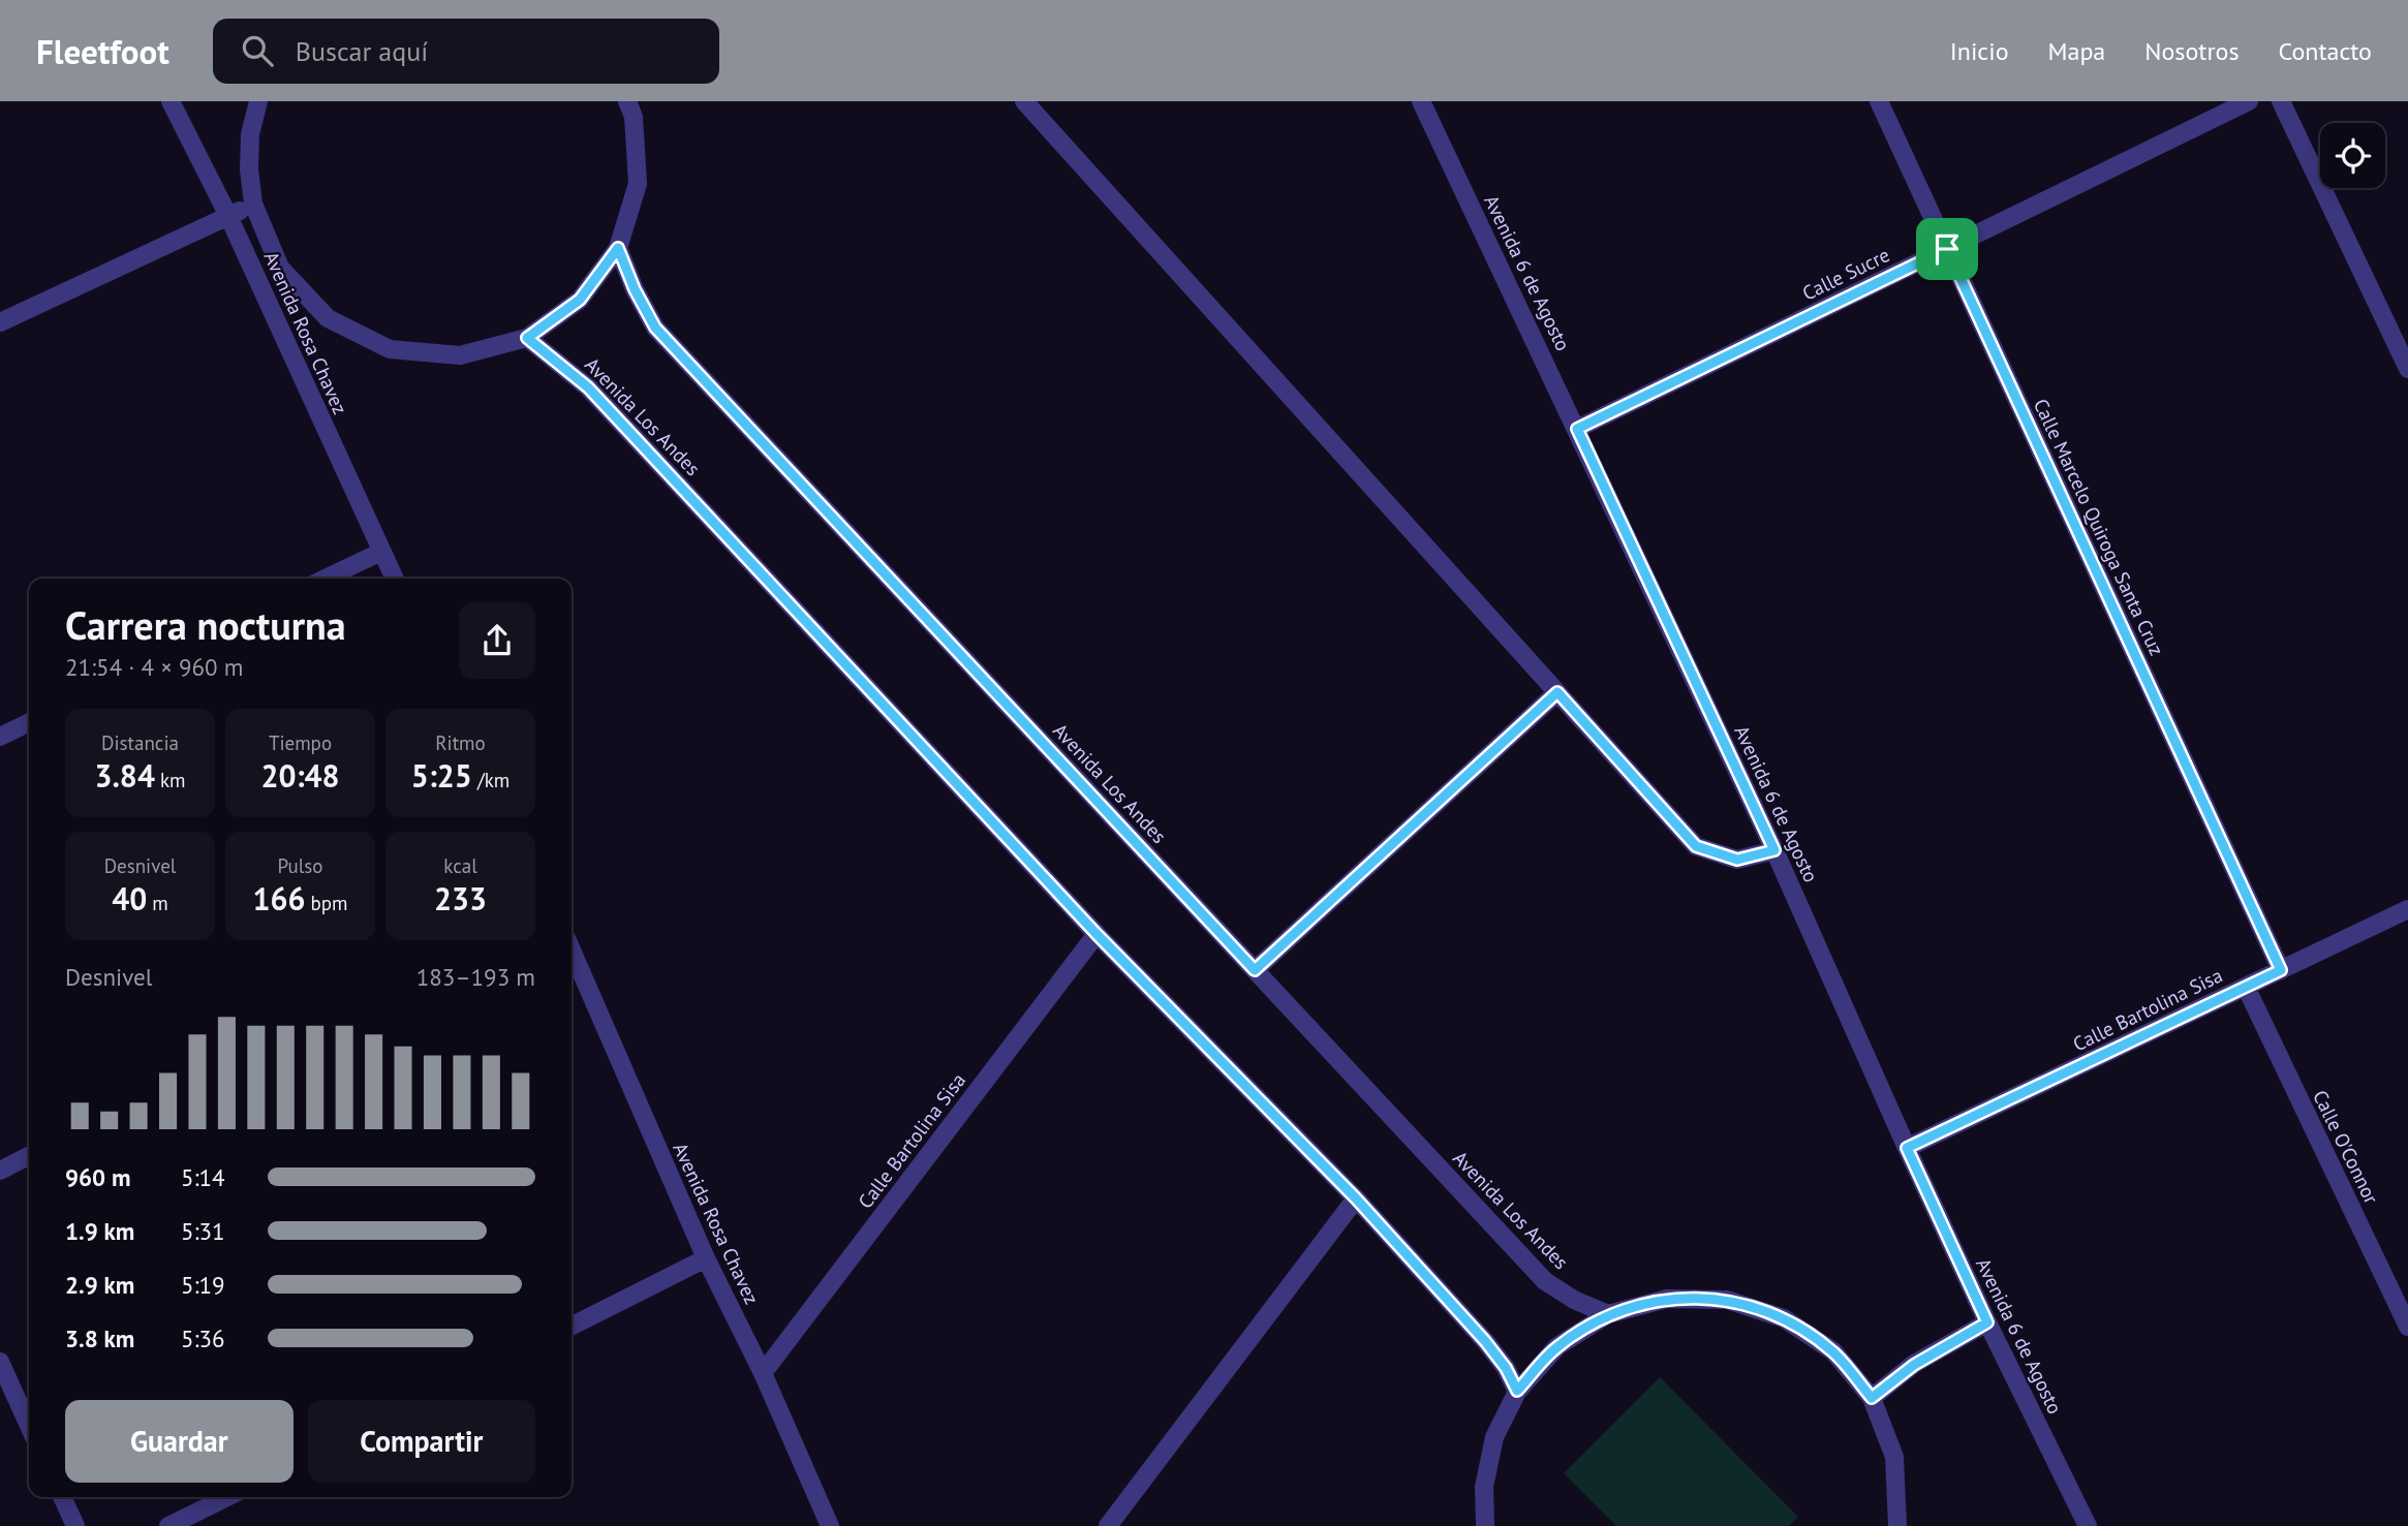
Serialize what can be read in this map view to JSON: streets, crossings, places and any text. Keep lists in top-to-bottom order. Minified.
{"streets":{"street":["Avenida 6 de Agosto","Calle Sucre","Avenida Rosa Chavez","Avenida Los Andes","Calle Marcelo Quiroga Santa Cruz","Calle Bartolina Sisa","Calle O'Connor"]},"crossings":[["Avenida 6 de Agosto","Calle Sucre"],["Avenida 6 de Agosto","Calle Bartolina Sisa"],["Calle Sucre","Calle Marcelo Quiroga Santa Cruz"],["Avenida Rosa Chavez","Calle Bartolina Sisa"],["Avenida Los Andes","Calle Bartolina Sisa"],["Calle Marcelo Quiroga Santa Cruz","Calle Bartolina Sisa"],["Calle Bartolina Sisa","Calle O'Connor"]],"page":{"header":"Fleetfoot","search":"Buscar aquí","nav":["Inicio","Mapa","Nosotros","Contacto"],"heading":["Carrera nocturna","21:54 · 4 × 960 m"],"stats":[["Distancia","3.84 km"],["Tiempo","20:48"],["Ritmo","5:25 /km"],["Desnivel","40 m"],["Pulso","166 bpm"],["kcal","233"]],"chart":["Desnivel","183–193 m"],"list":[{"name":"960 m","note":"5:14"},{"name":"1.9 km","note":"5:31"},{"name":"2.9 km","note":"5:19"},{"name":"3.8 km","note":"5:36"}],"buttons":["Guardar","Compartir"]}}
